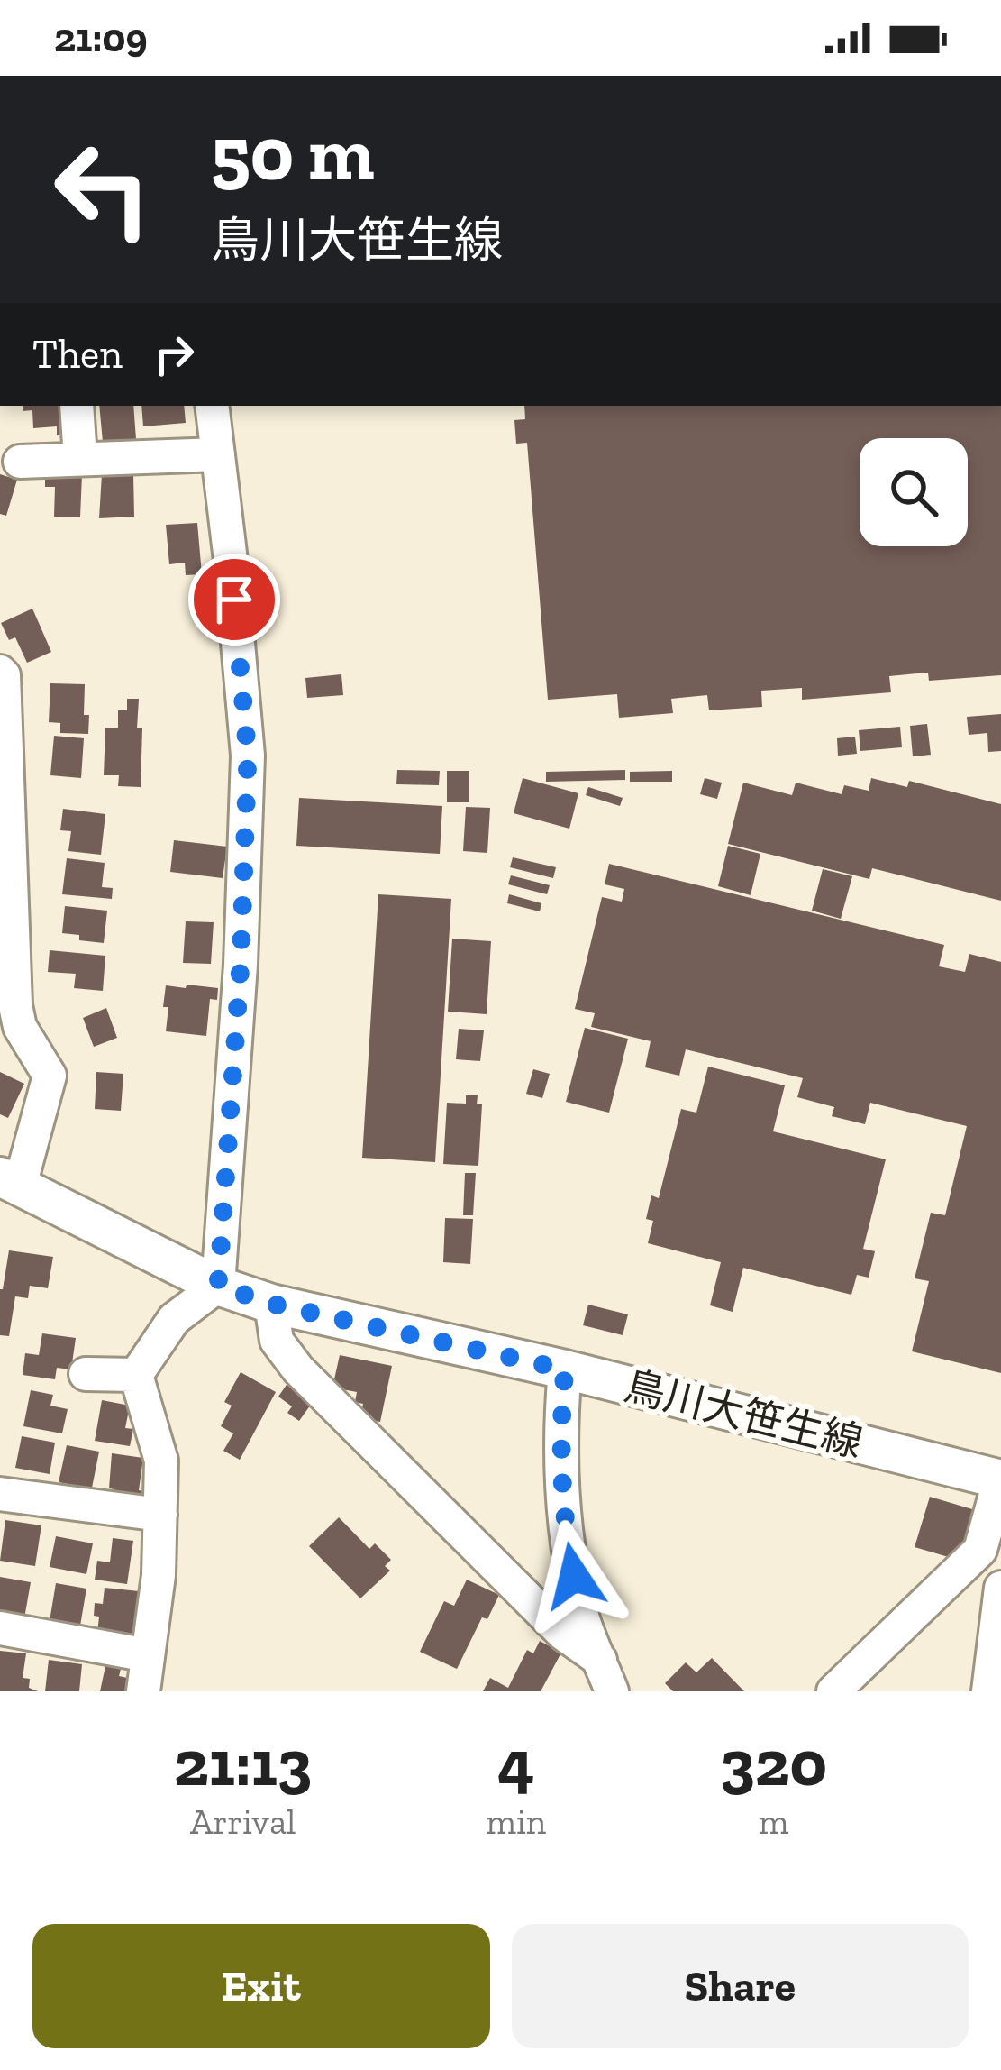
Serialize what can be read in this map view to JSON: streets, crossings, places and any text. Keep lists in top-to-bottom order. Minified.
{"streets":{"street":["鳥川大笹生線"]},"page":{"status":"21:09","turn":["50 m","鳥川大笹生線"],"then":"Then","eta":["21:13","Arrival","4","min","320","m"],"buttons":["Exit","Share"]}}
